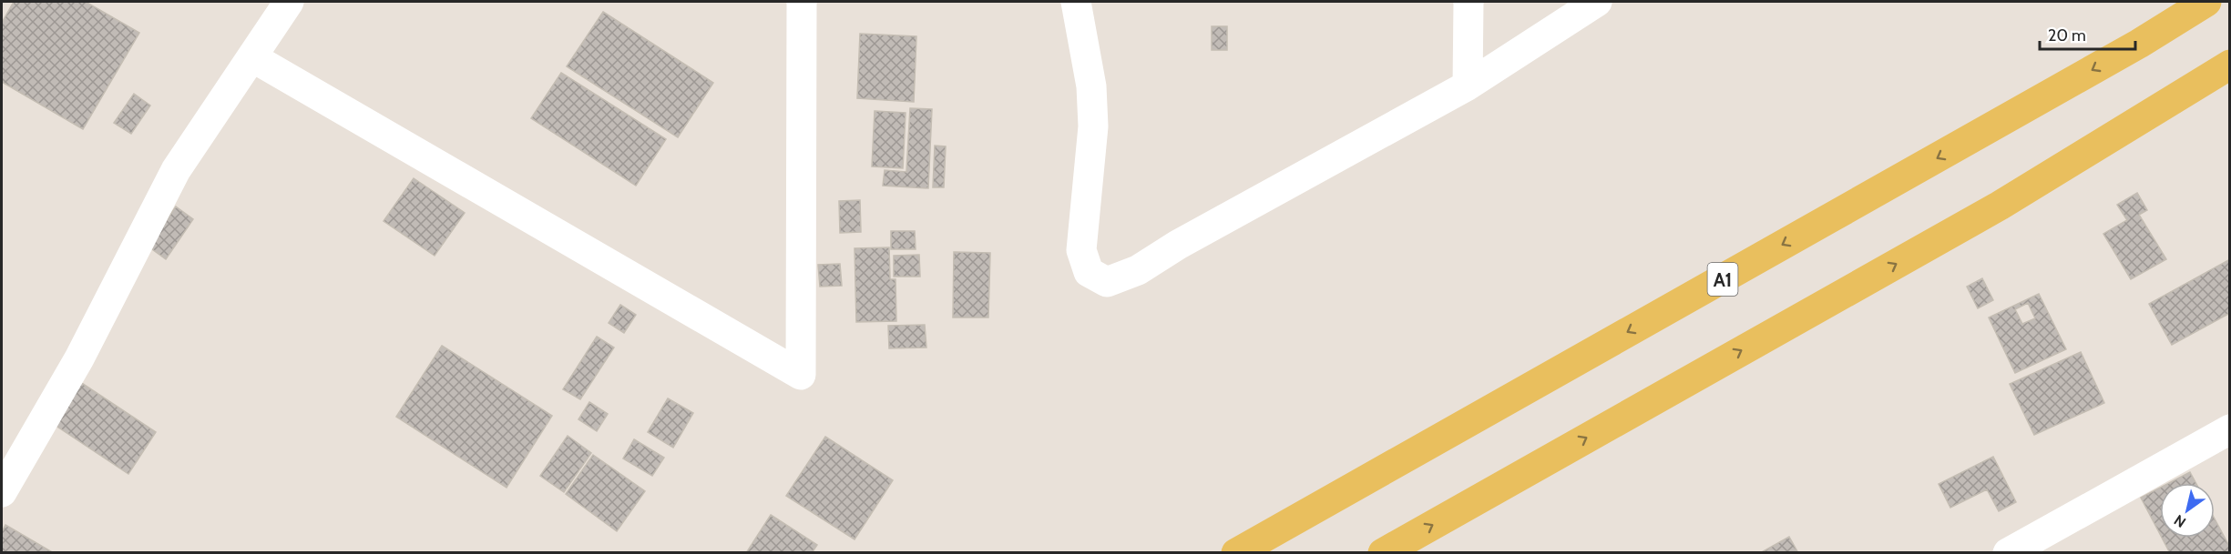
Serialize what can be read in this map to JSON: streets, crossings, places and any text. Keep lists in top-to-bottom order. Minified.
{"streets":{"main road":["A1"]},"scale_bar":"20 m","north":"bottom left"}
